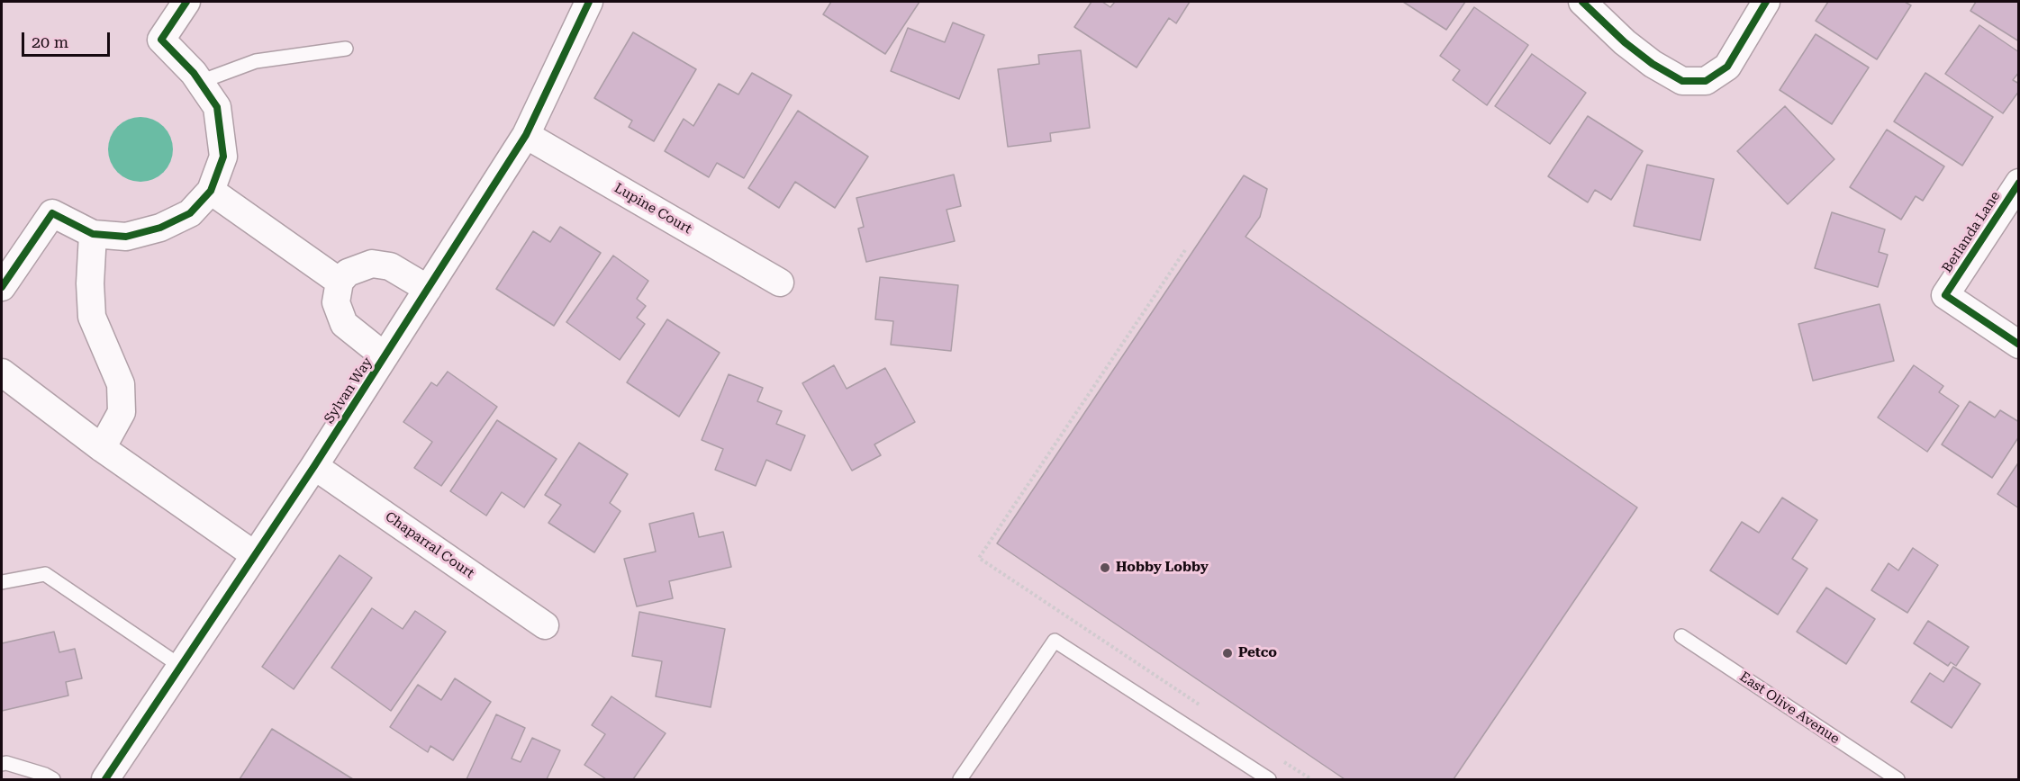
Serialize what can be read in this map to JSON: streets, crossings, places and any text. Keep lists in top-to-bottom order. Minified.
{"streets":{"street":["Lupine Court","Berlanda Lane","Sylvan Way","Chaparral Court"],"lane":["East Olive Avenue"]},"crossings":[["Lupine Court","Sylvan Way"],["Sylvan Way","Chaparral Court"]],"places":["Hobby Lobby","Petco"],"scale_bar":"20 m"}
